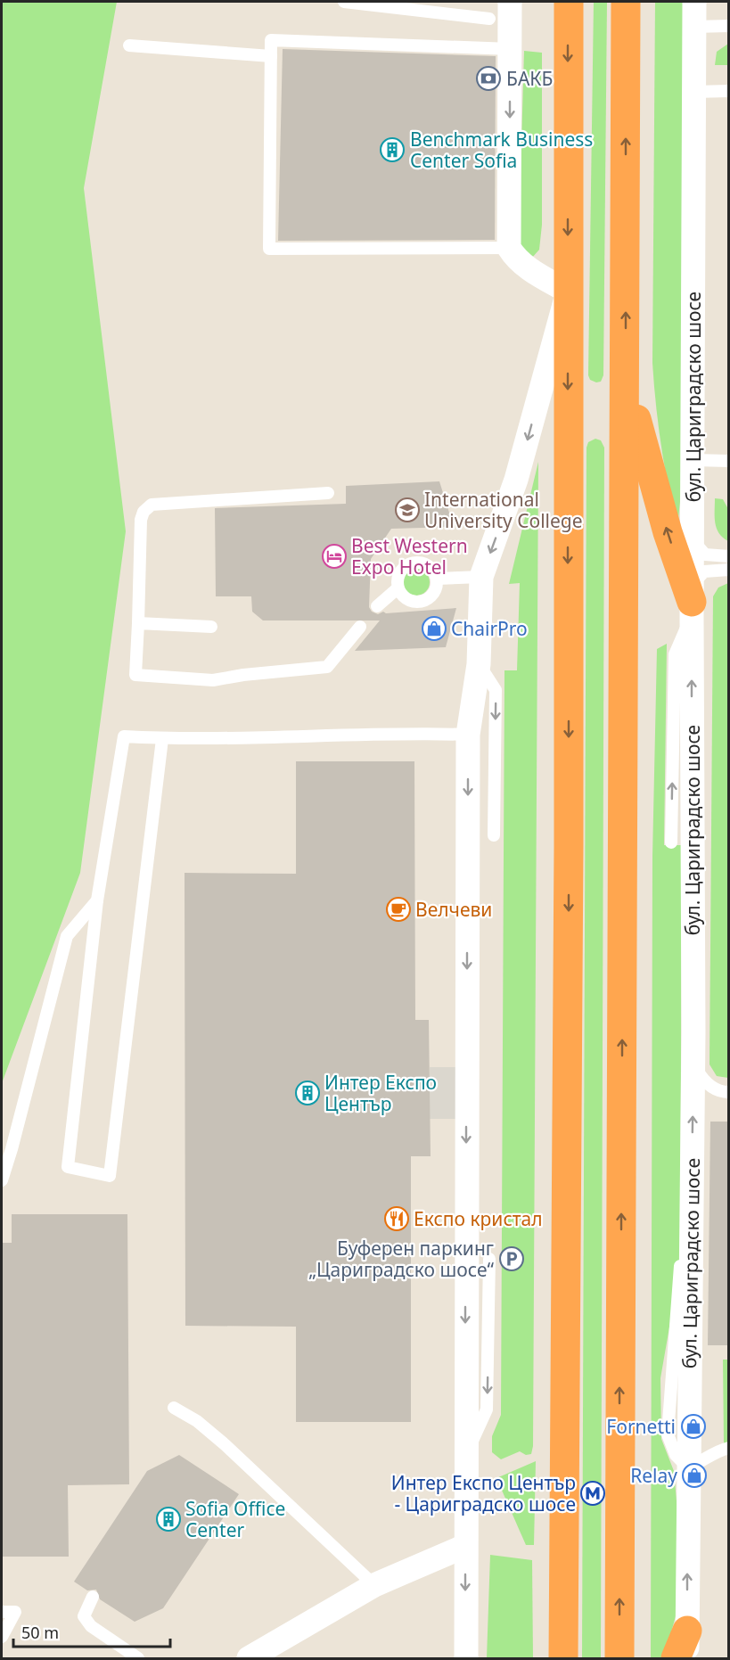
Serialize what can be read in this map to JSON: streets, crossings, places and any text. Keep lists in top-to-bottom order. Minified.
{"streets":{"street":["бул. Цариградско шосе"]},"one_way":["бул. Цариградско шосе"],"places":{"bank":["БАКБ"],"building":["Benchmark Business Center Sofia","Интер Експо Център","Sofia Office Center"],"school or university":["International University College"],"hotel":["Best Western Expo Hotel"],"shop":["ChairPro","Fornetti","Relay"],"cafe":["Велчеви"],"restaurant":["Експо кристал"],"parking":["Буферен паркинг „Цариградско шосе“"],"metro station":["Интер Експо Център - Цариградско шосе"]},"scale_bar":"50 m"}
